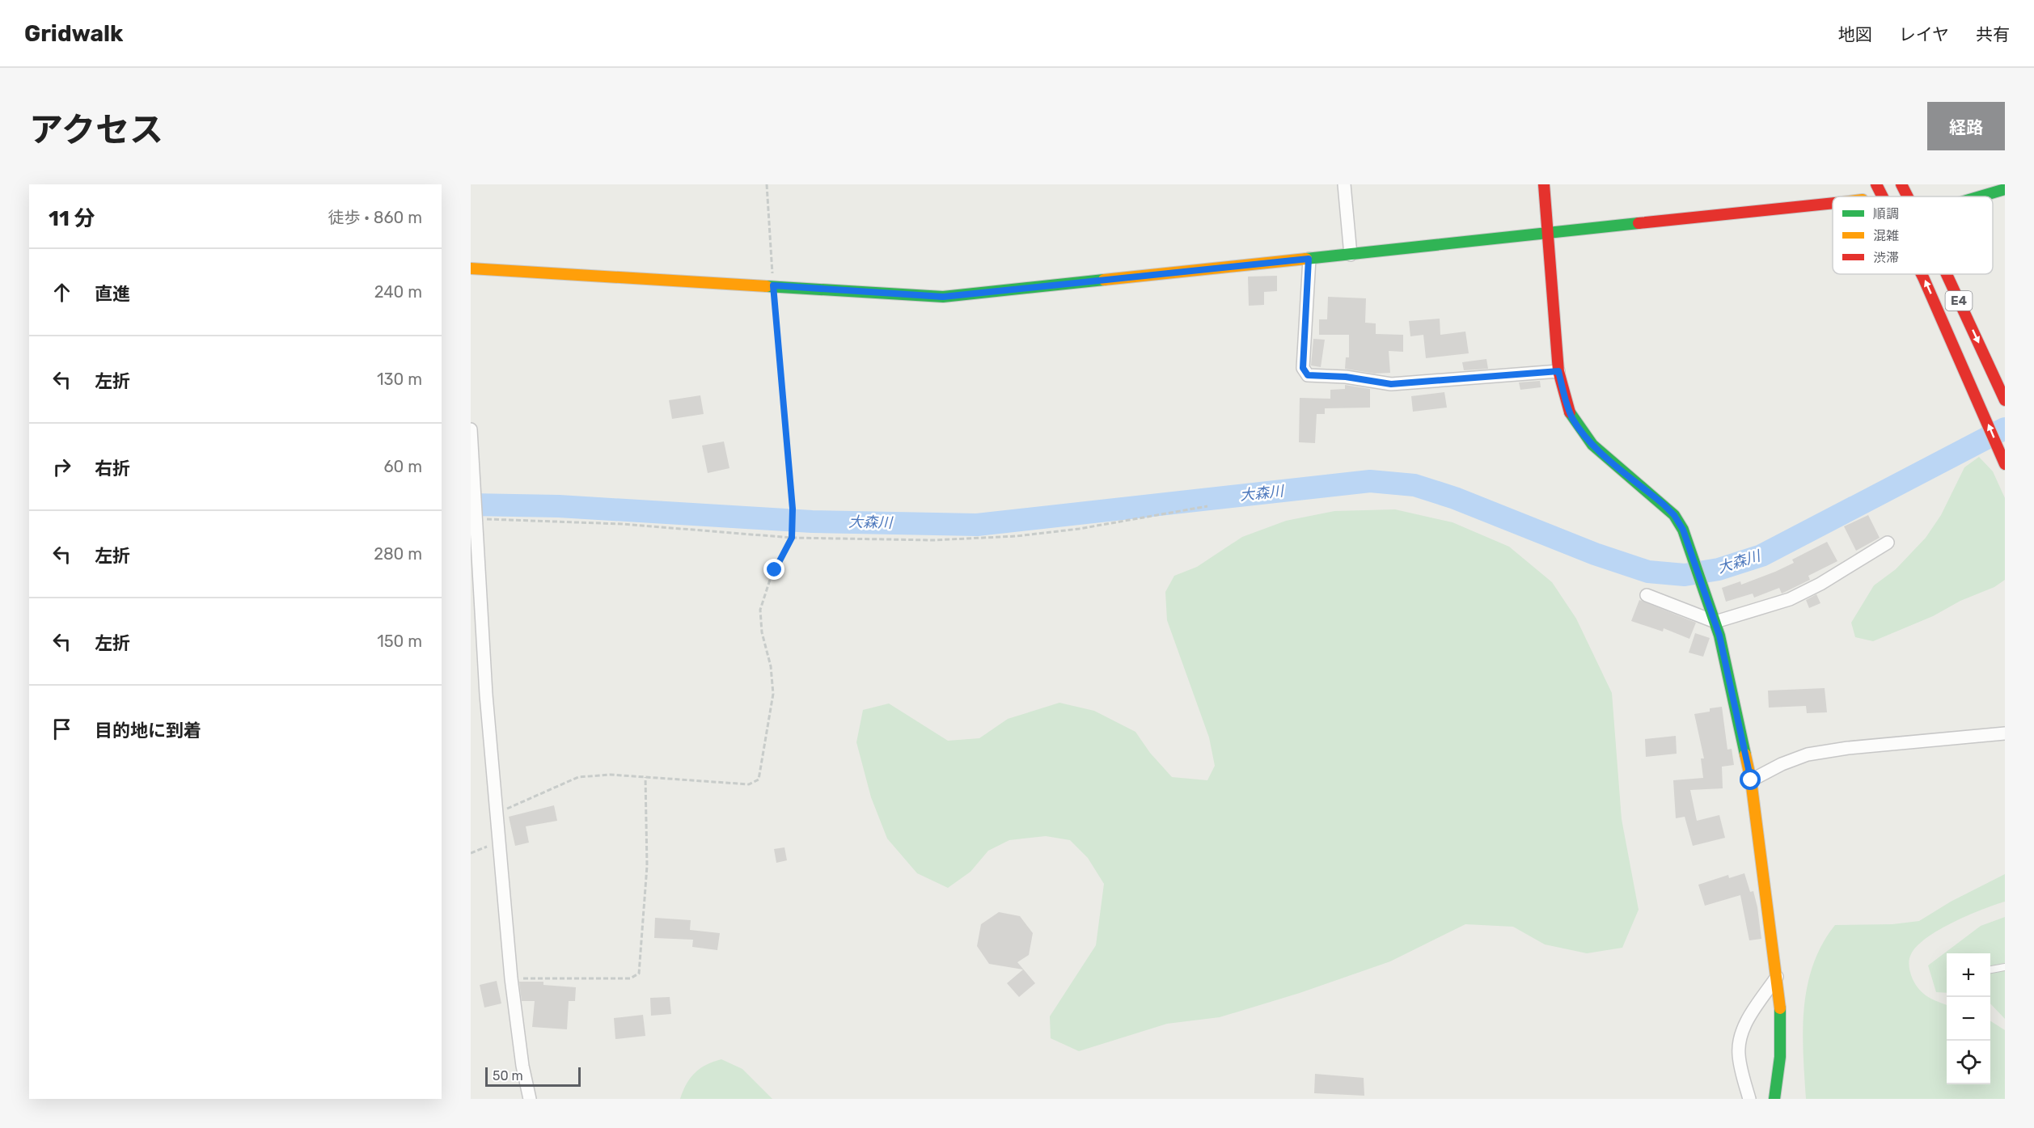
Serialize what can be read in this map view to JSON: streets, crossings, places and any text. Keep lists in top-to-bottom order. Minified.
{"streets":{"main road":["E4"]},"water":["大森川"],"legend":["順調","混雑","渋滞"],"scale_bar":"50 m","page":{"header":"Gridwalk","nav":["地図","レイヤ","共有"],"title":"アクセス","buttons":"経路","heading":["11 分","徒歩 · 860 m"],"list":[["直進","240 m"],["左折","130 m"],["右折","60 m"],["左折","280 m"],["左折","150 m"],"目的地に到着"],"map_buttons":["+","−"],"scale":"50 m"}}
